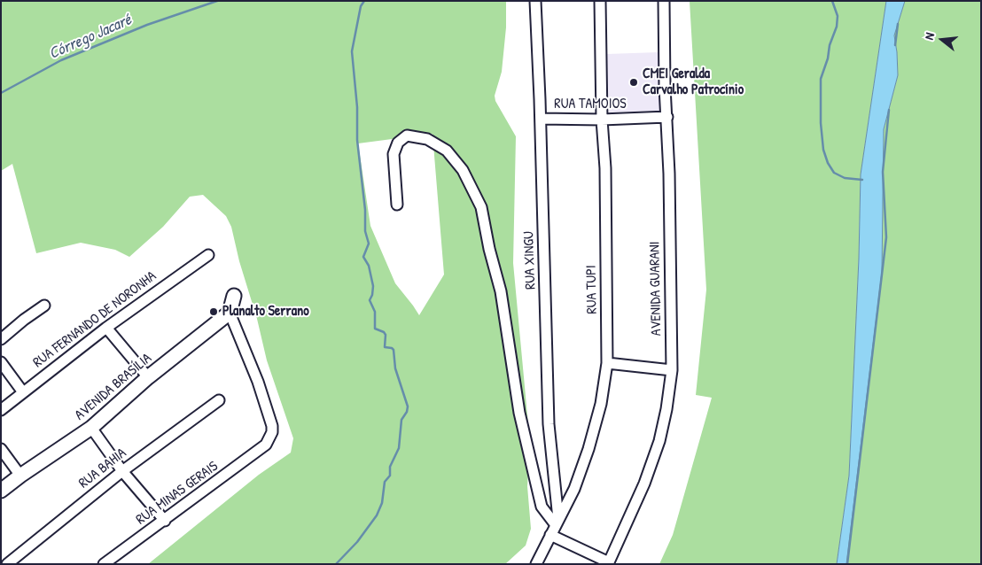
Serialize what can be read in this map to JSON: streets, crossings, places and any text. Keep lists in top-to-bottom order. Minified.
{"streets":{"street":["RUA TAMOIOS","RUA XINGU","AVENIDA GUARANI","RUA TUPI","RUA FERNANDO DE NORONHA","AVENIDA BRASÍLIA","RUA BAHIA","RUA MINAS GERAIS"]},"crossings":[["RUA TAMOIOS","RUA XINGU"],["RUA TAMOIOS","AVENIDA GUARANI"],["RUA TAMOIOS","RUA TUPI"],["RUA XINGU","RUA TUPI"],["AVENIDA BRASÍLIA","RUA MINAS GERAIS"]],"water":["Córrego Jacaré"],"places":["CMEI Geralda Carvalho Patrocínio","Planalto Serrano"],"north":"left"}
